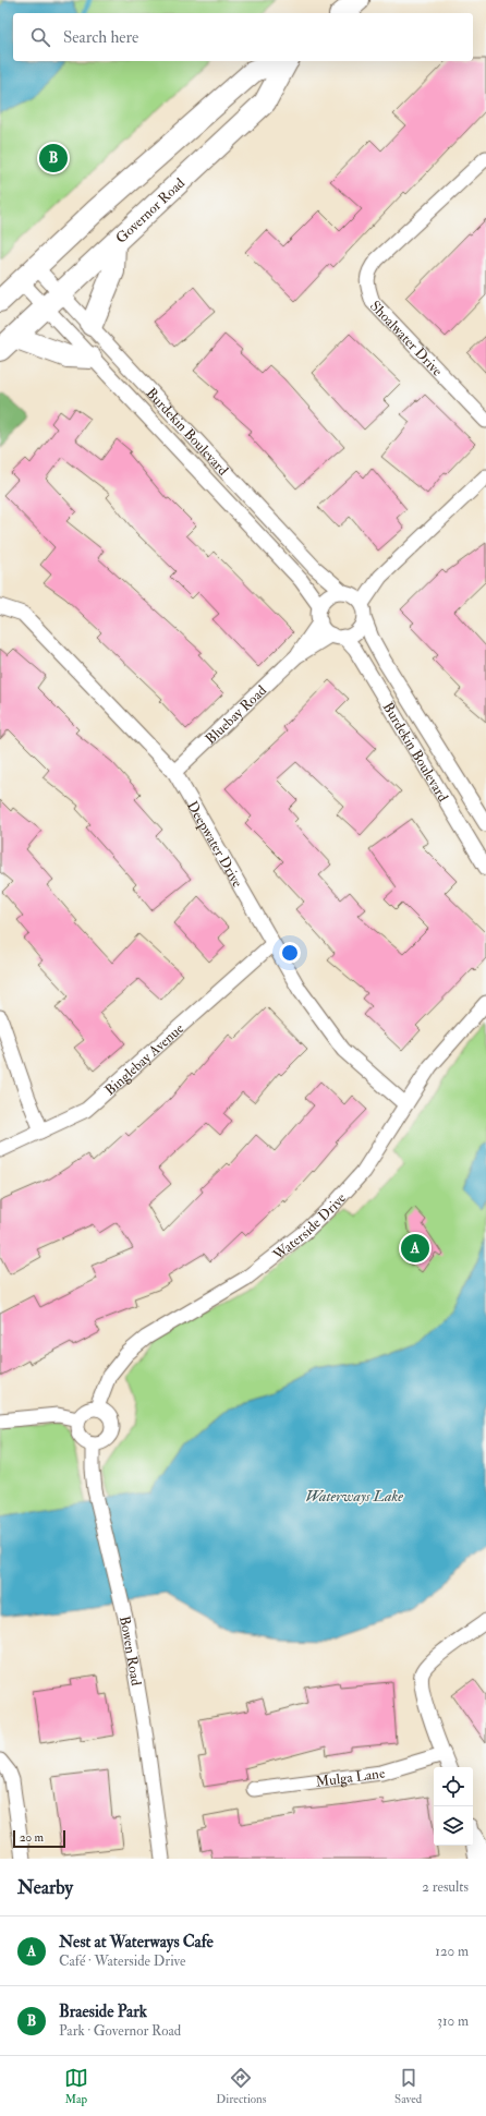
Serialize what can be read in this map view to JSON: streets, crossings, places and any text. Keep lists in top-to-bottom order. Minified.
{"streets":{"main road":["Governor Road"],"street":["Shoalwater Drive","Burdekin Boulevard","Bluebay Road","Deepwater Drive","Binglebay Avenue","Waterside Drive","Bowen Road","Mulga Lane"]},"crossings":[["Governor Road","Burdekin Boulevard"],["Burdekin Boulevard","Bluebay Road"],["Bluebay Road","Deepwater Drive"],["Deepwater Drive","Binglebay Avenue"],["Deepwater Drive","Waterside Drive"],["Waterside Drive","Bowen Road"]],"water":["Waterways Lake"],"scale_bar":"20 m","page":{"search":"Search here","pins":["B","A"],"scale":"20 m","heading":["Nearby","2 results"],"list":[{"mark":"A","name":"Nest at Waterways Cafe","note":"Café · Waterside Drive","value":"120 m"},{"mark":"B","name":"Braeside Park","note":"Park · Governor Road","value":"310 m"}],"nav":["Map","Directions","Saved"]}}
